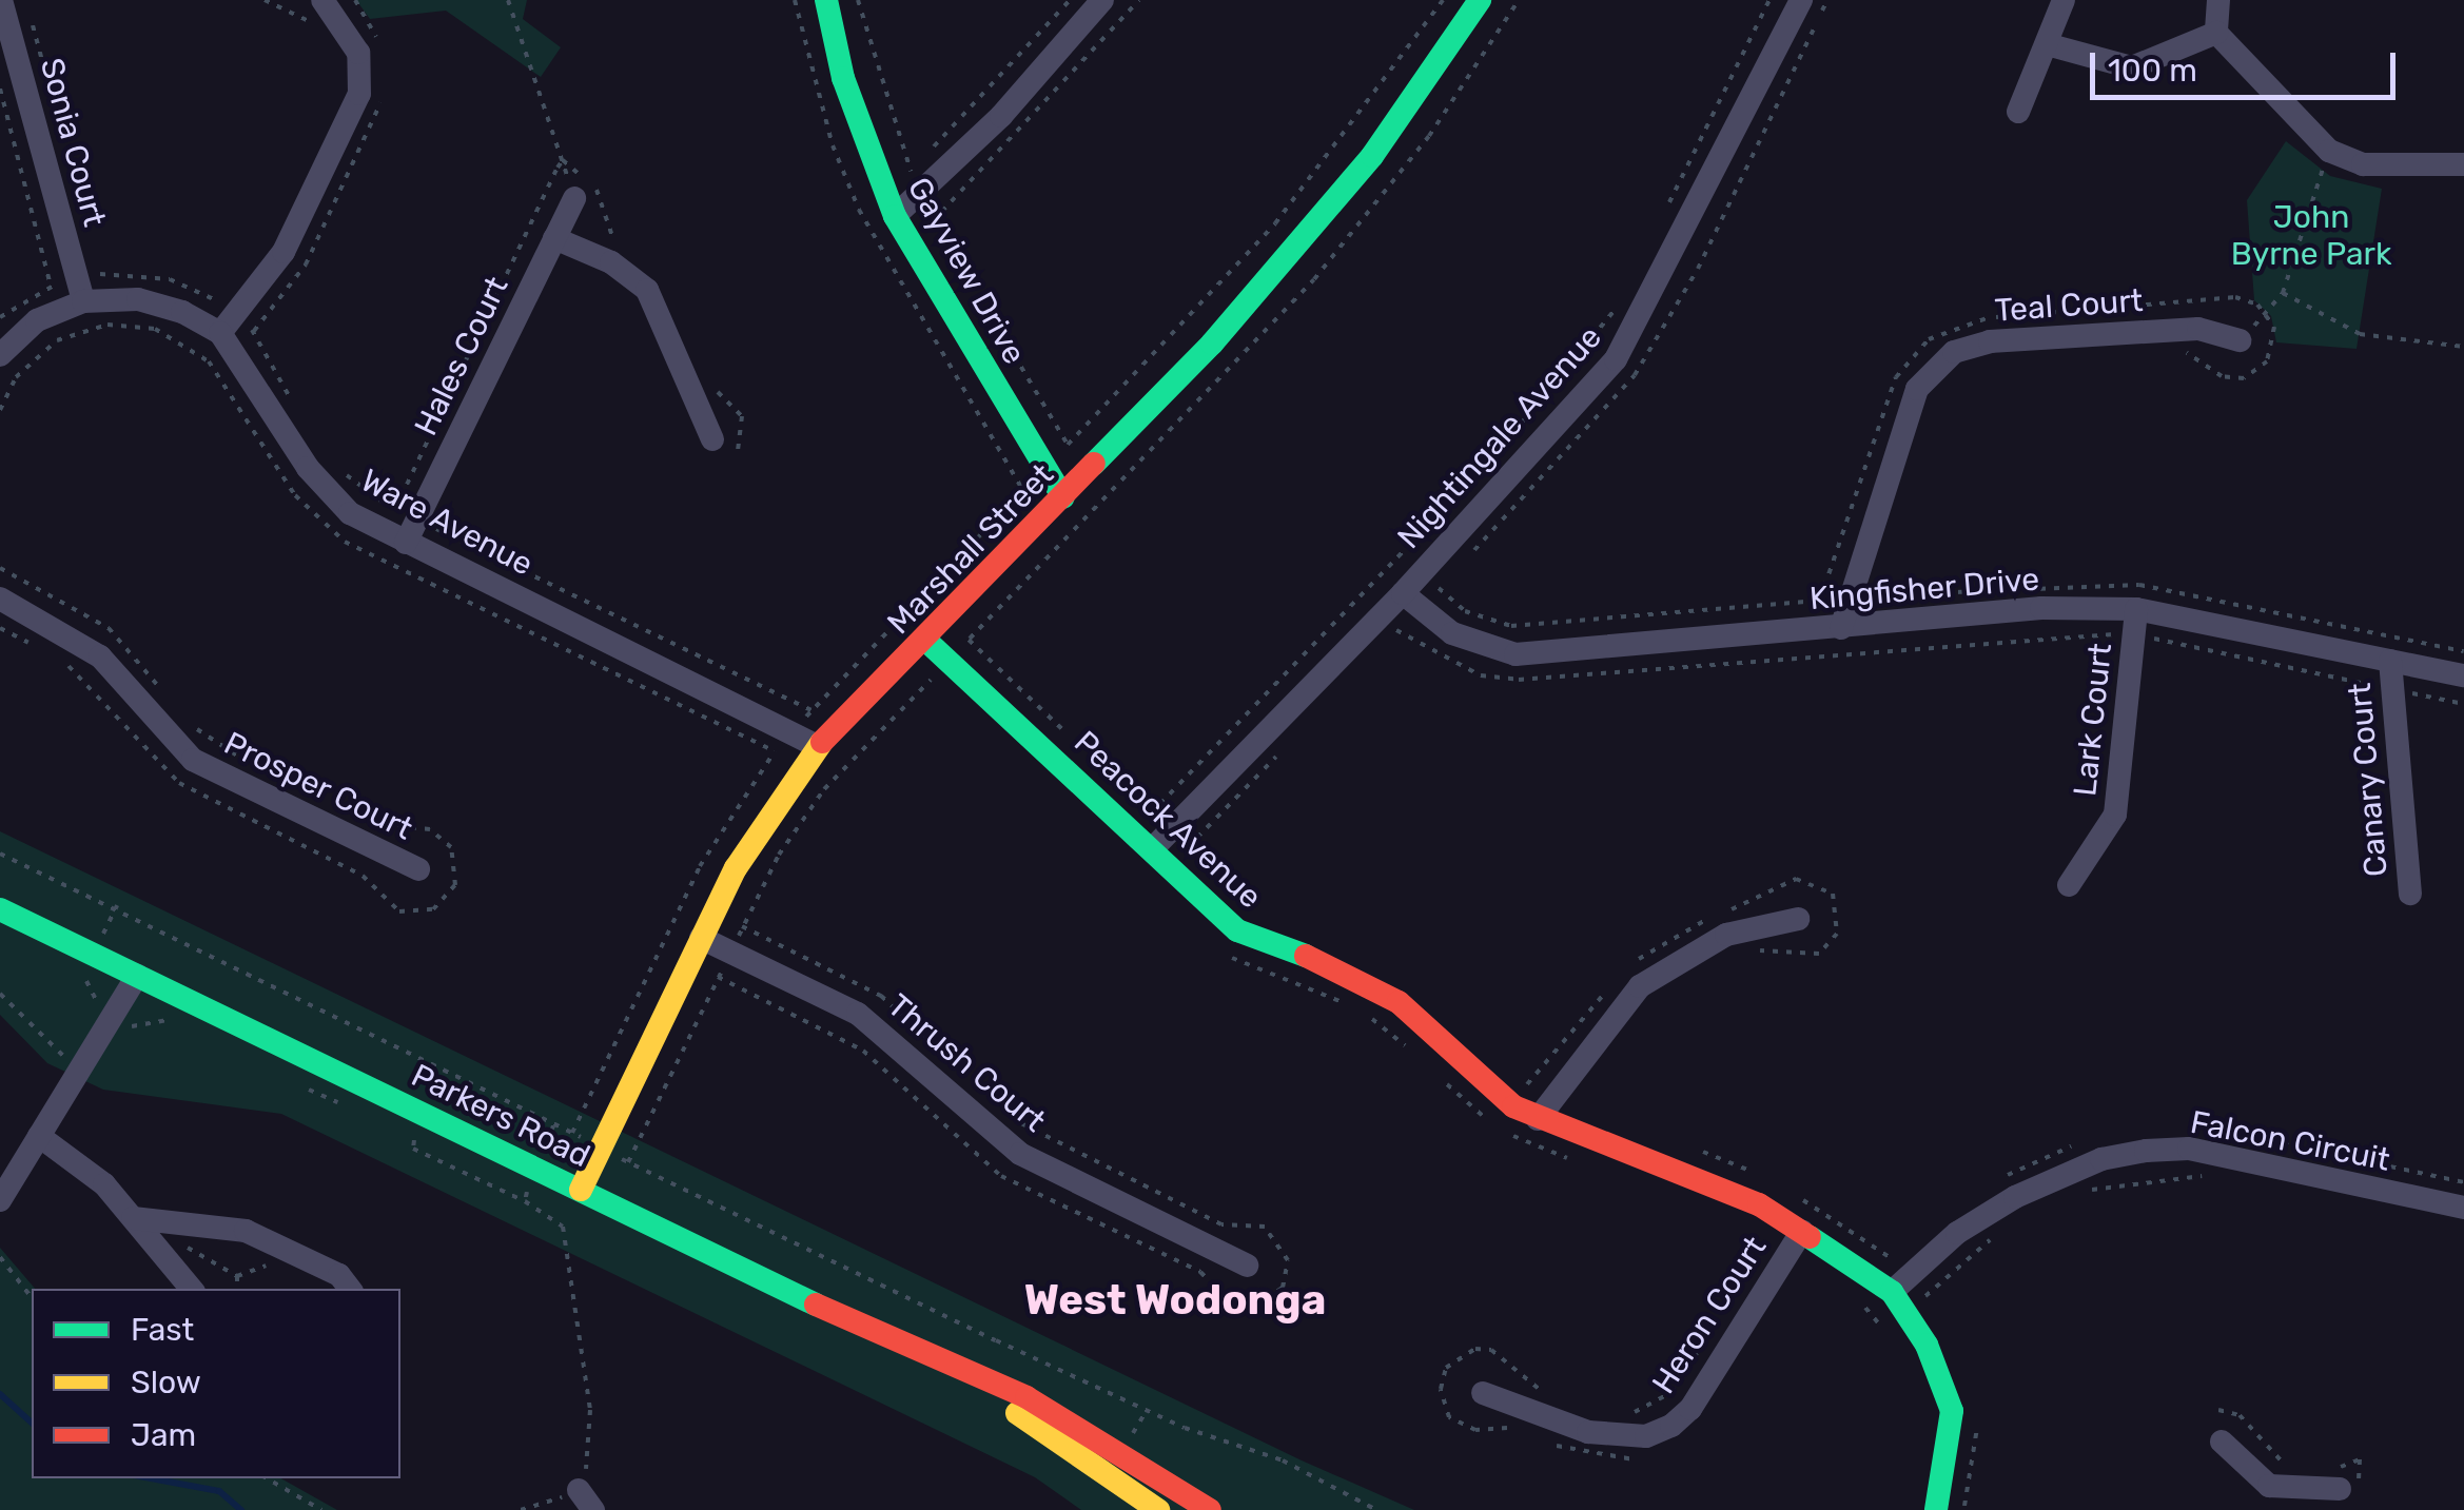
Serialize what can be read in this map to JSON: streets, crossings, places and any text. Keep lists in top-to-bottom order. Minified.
{"streets":{"street":["Sonia Court","Gayview Drive","Teal Court","Hales Court","Nightingale Avenue","Ware Avenue","Marshall Street","Kingfisher Drive","Lark Court","Canary Court","Prosper Court","Peacock Avenue","Thrush Court","Parkers Road","Falcon Circuit","Heron Court"]},"crossings":[["Gayview Drive","Marshall Street"],["Teal Court","Kingfisher Drive"],["Hales Court","Ware Avenue"],["Nightingale Avenue","Kingfisher Drive"],["Nightingale Avenue","Peacock Avenue"],["Ware Avenue","Marshall Street"],["Marshall Street","Peacock Avenue"],["Marshall Street","Thrush Court"],["Marshall Street","Parkers Road"],["Kingfisher Drive","Lark Court"],["Kingfisher Drive","Canary Court"],["Peacock Avenue","Falcon Circuit"],["Peacock Avenue","Heron Court"]],"districts":["West Wodonga"],"parks":["John Byrne Park"],"legend":["Fast","Slow","Jam"],"scale_bar":"100 m"}
